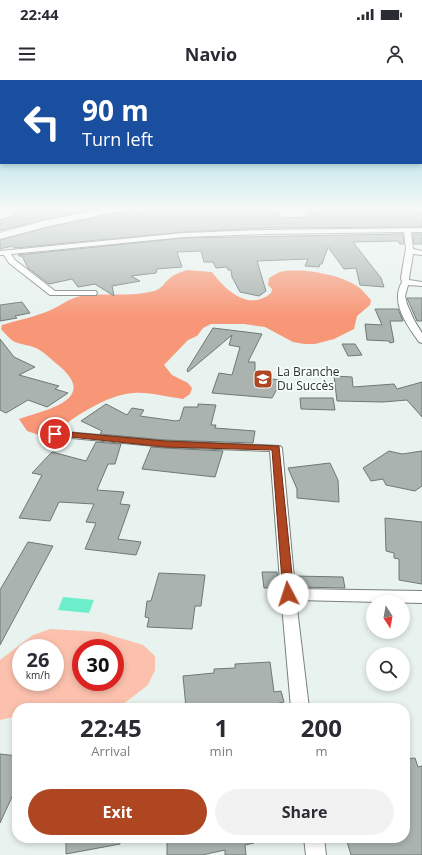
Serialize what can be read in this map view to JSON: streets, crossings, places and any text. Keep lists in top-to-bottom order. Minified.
{"places":{"school or university":["La Branche Du Succès"]},"north":"bottom","page":{"status":"22:44","header":"Navio","turn":["90 m","Turn left"],"speed":"26 km/h","limit":"30","eta":["22:45","Arrival","1","min","200","m"],"buttons":["Exit","Share"]}}
